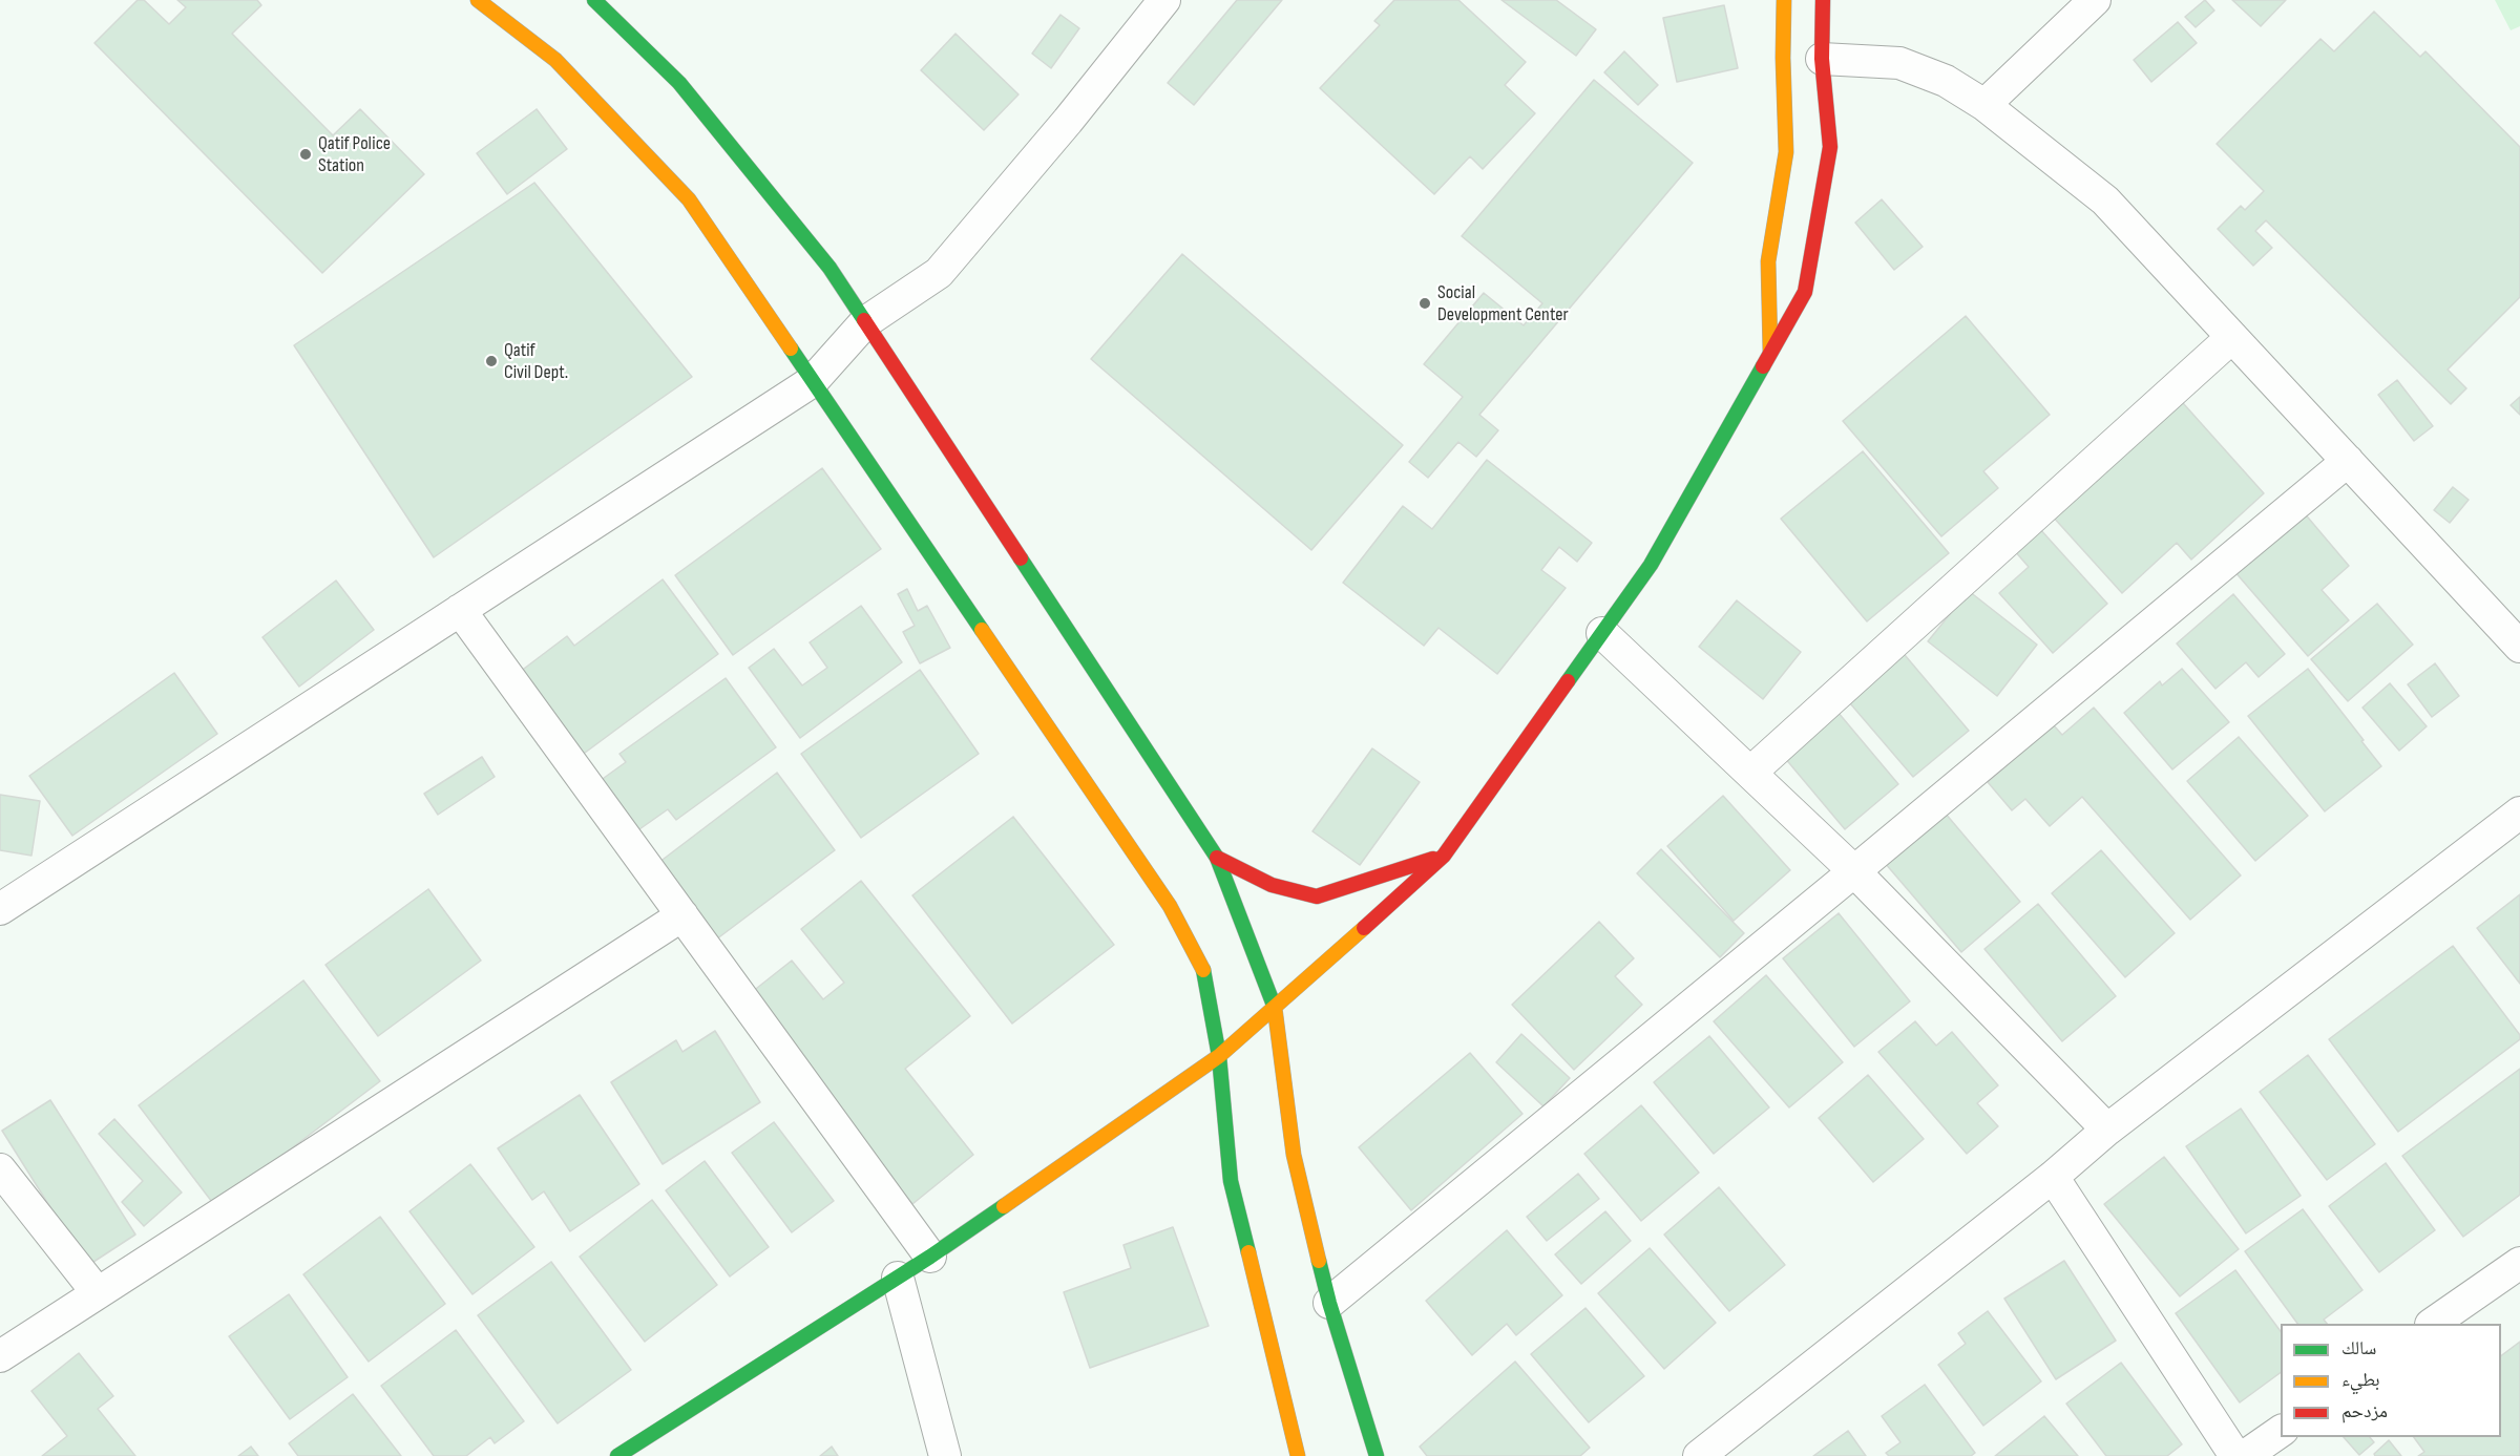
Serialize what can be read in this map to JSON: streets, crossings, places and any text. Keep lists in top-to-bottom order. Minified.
{"places":["Qatif Police Station","Social Development Center","Qatif Civil Dept."],"legend":["سالك","بطيء","مزدحم"]}
